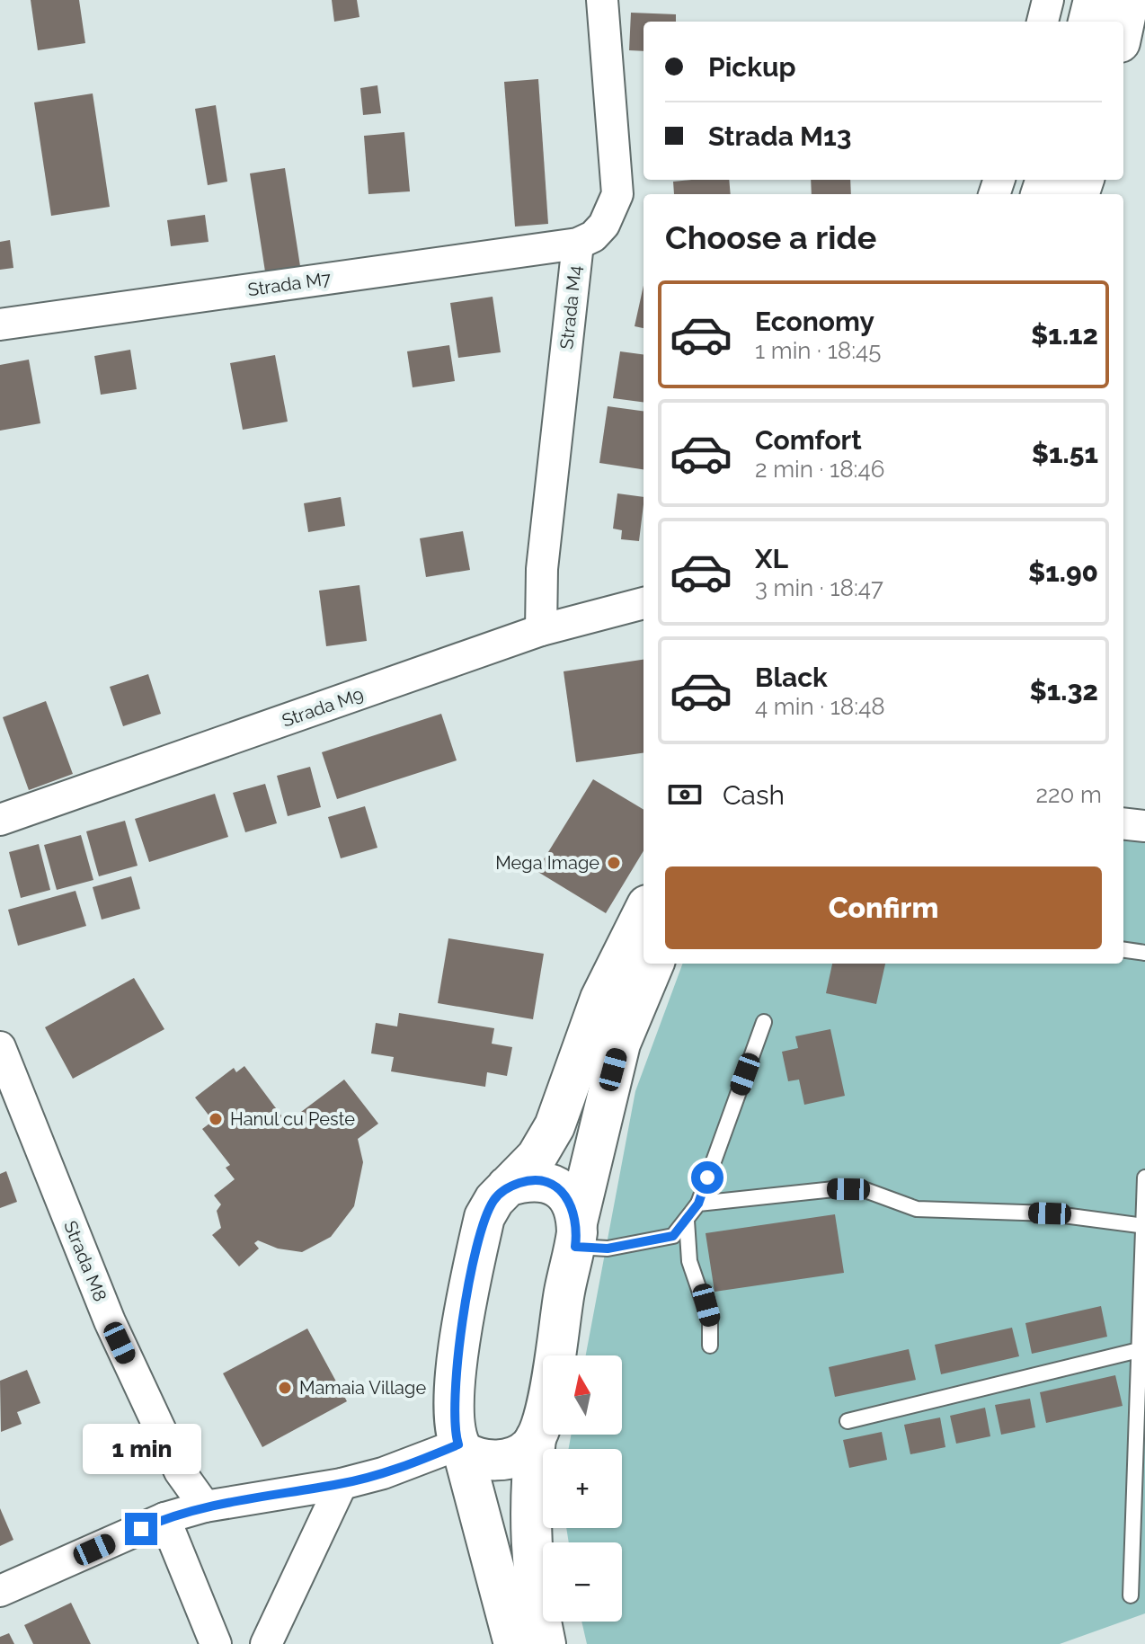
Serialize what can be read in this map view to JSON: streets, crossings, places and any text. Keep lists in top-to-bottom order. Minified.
{"streets":{"street":["Strada M7","Strada M4","Strada M9","Strada M8"]},"crossings":[["Strada M7","Strada M4"],["Strada M4","Strada M9"]],"places":["Mega Image","Hanul cu Peste","Mamaia Village"],"north":"top","page":{"banner":["Pickup","Strada M13"],"heading":"Choose a ride","list":[{"name":"Economy","note":"1 min · 18:45","value":"$1.12"},{"name":"Comfort","note":"2 min · 18:46","value":"$1.51"},{"name":"XL","note":"3 min · 18:47","value":"$1.90"},{"name":"Black","note":"4 min · 18:48","value":"$1.32"}],"pay":["Cash","220 m"],"buttons":"Confirm","map_buttons":["+","−"],"bubble":"1 min"}}
